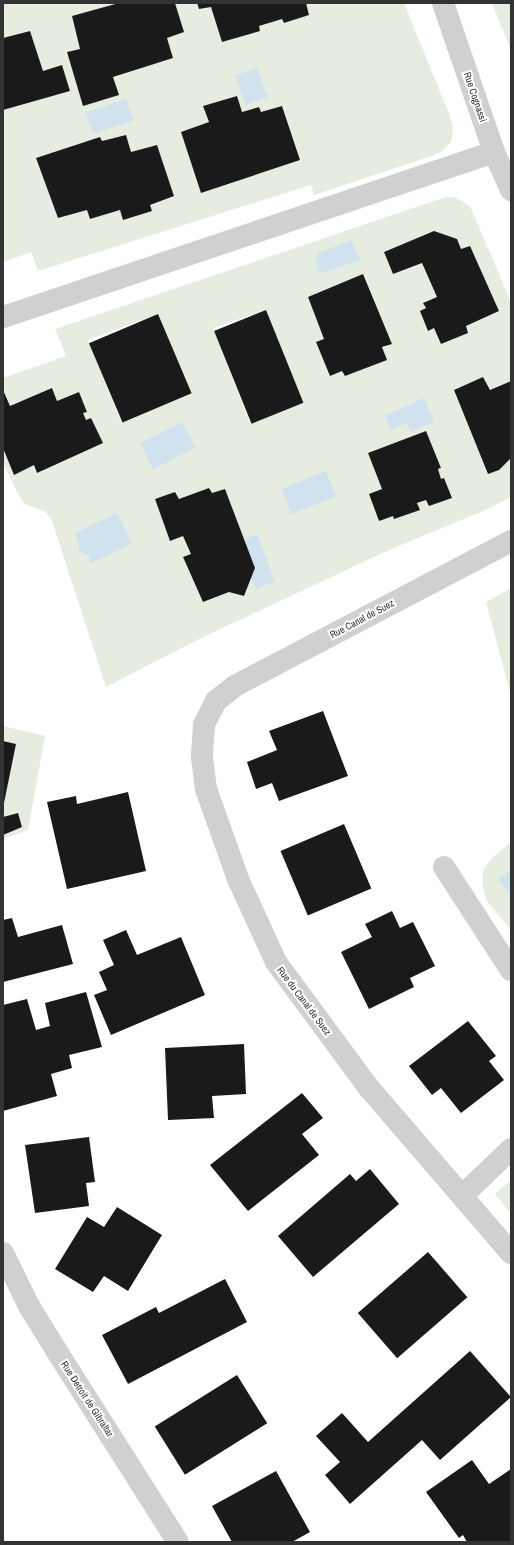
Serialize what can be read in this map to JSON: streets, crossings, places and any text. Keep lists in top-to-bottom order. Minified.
{"streets":{"street":["Rue Cognassi","Rue Canal de Suez","Rue du Canal de Suez","Rue Detroit de Gibraltar"]},"crossings":[["Rue Canal de Suez","Rue du Canal de Suez"]]}
